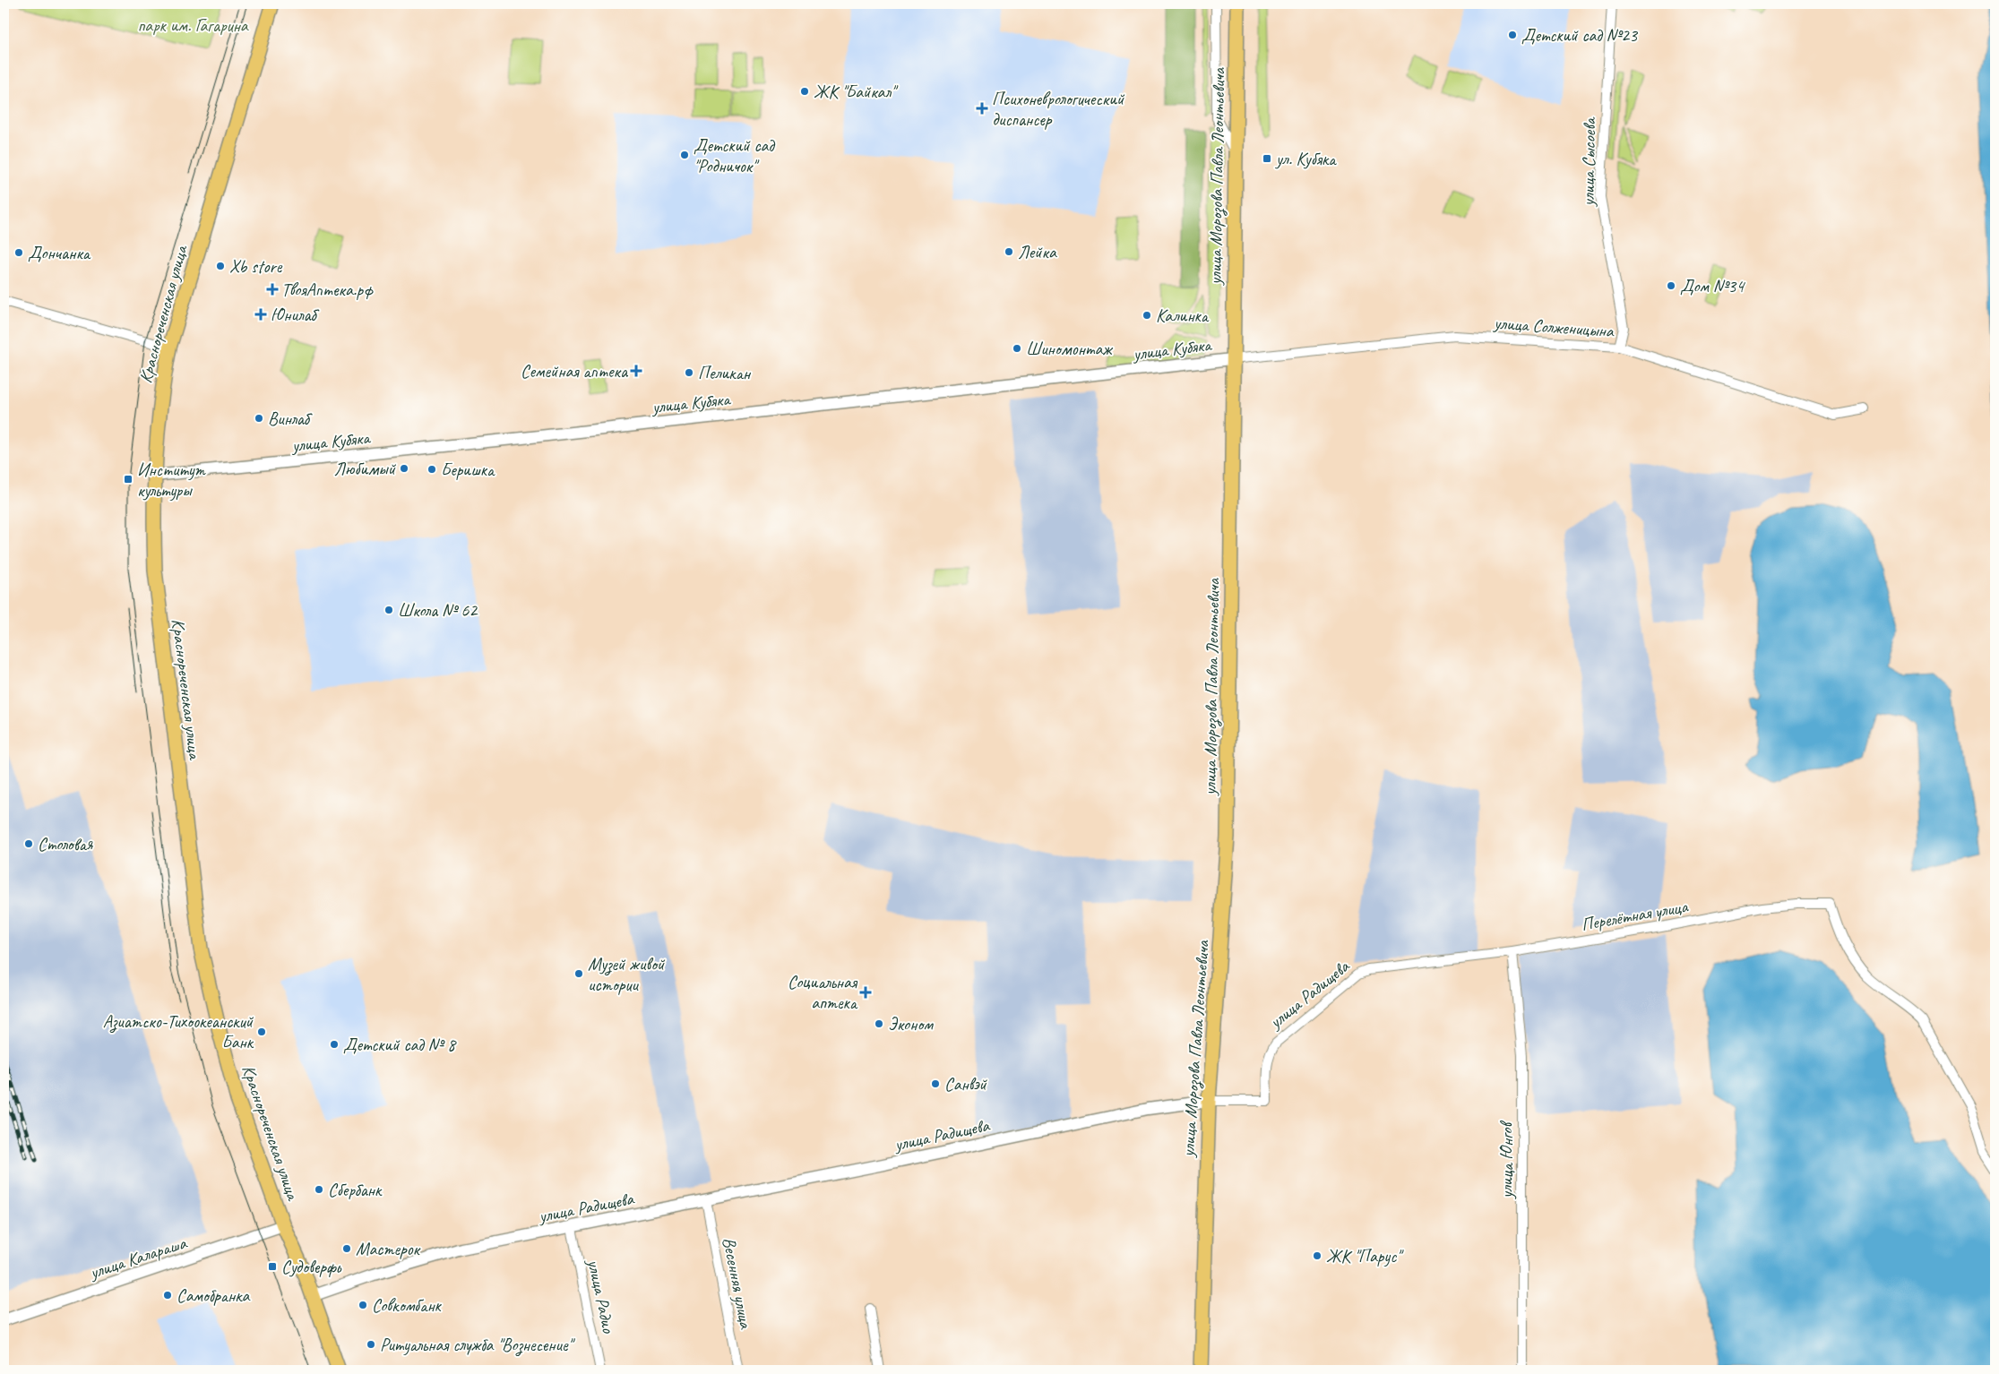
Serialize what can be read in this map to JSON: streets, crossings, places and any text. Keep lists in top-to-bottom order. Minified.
{"streets":{"main road":["улица Морозова Павла Леонтьевича","Краснореченская улица"],"street":["улица Сысоева","улица Солженицына","улица Кубяка","Перелётная улица","улица Радищева","улица Юнгов","улица Калараша","Весенняя улица","улица Радио"]},"crossings":[["улица Сысоева","улица Солженицына"],["улица Морозова Павла Леонтьевича","улица Солженицына"],["улица Морозова Павла Леонтьевича","улица Кубяка"],["улица Морозова Павла Леонтьевича","улица Радищева"],["Краснореченская улица","улица Кубяка"],["Краснореченская улица","улица Радищева"],["Краснореченская улица","улица Калараша"],["улица Солженицына","улица Кубяка"],["Перелётная улица","улица Радищева"],["Перелётная улица","улица Юнгов"],["улица Радищева","улица Юнгов"],["улица Радищева","Весенняя улица"],["улица Радищева","улица Радио"]],"parks":["парк им. Гагарина"],"places":{"other":["Детский сад №23","ЖК \"Байкал\"","Детский сад \"Родничок\"","Лейка","Дончанка","Xb store","Дом №34","Калинка","Шиномонтаж","Пеликан","Винлаб","Любимый","Беришка","Школа № 62","Столовая","Музей живой истории","Эконом","Азиатско-Тихоокеанский Банк","Детский сад № 8","Санвэй","Сбербанк","Мастерок","ЖК \"Парус\"","Самобранка","Совкомбанк","Ритуальная служба \"Вознесение\""],"health":["Психоневрологический диспансер","ТвояАптека.рф","Юнилаб","Семейная аптека","Социальная аптека"],"transit":["ул. Кубяка","Институт культуры","Судоверфь"]}}
